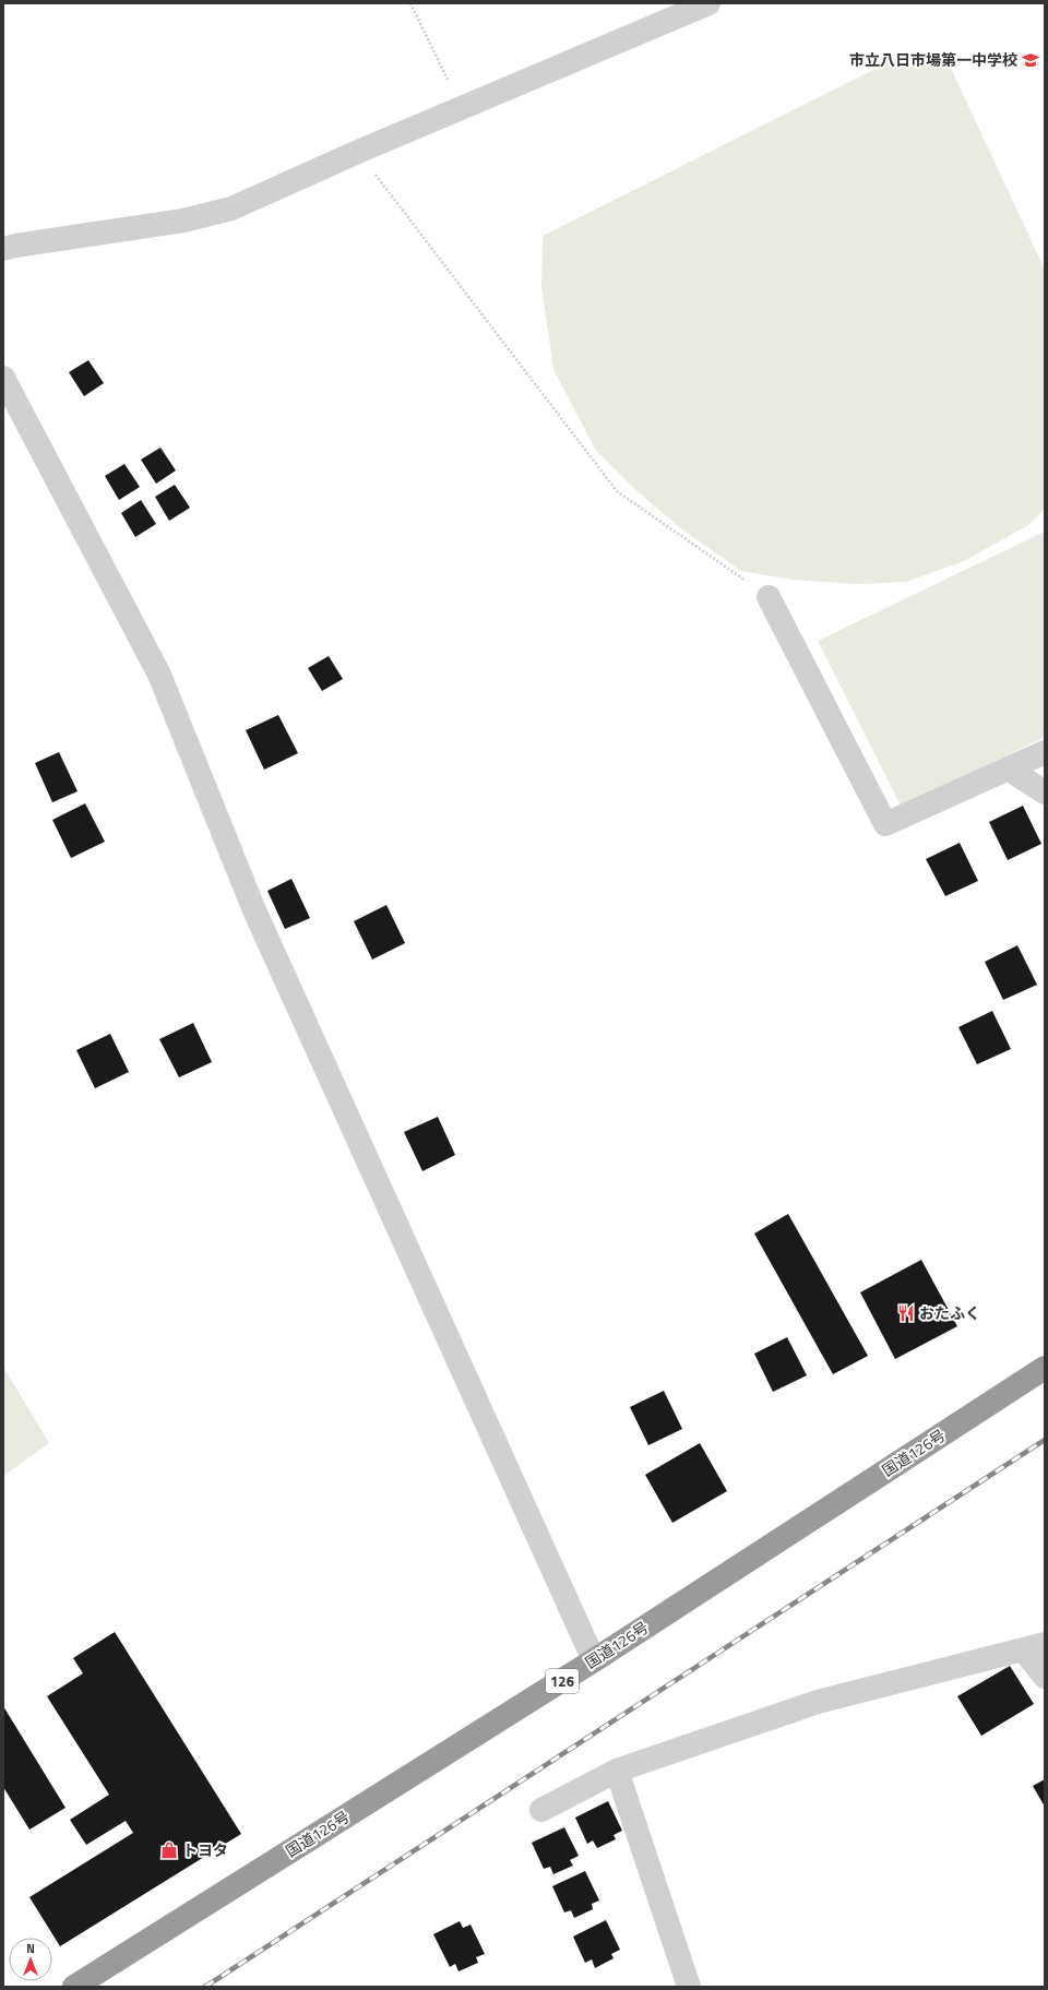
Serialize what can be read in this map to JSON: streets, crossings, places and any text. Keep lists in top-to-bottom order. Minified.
{"streets":{"highway":["国道126号","126"]},"places":{"school or university":["市立八日市場第一中学校"],"restaurant":["おたふく"],"shop":["トヨタ"]},"north":"top"}
